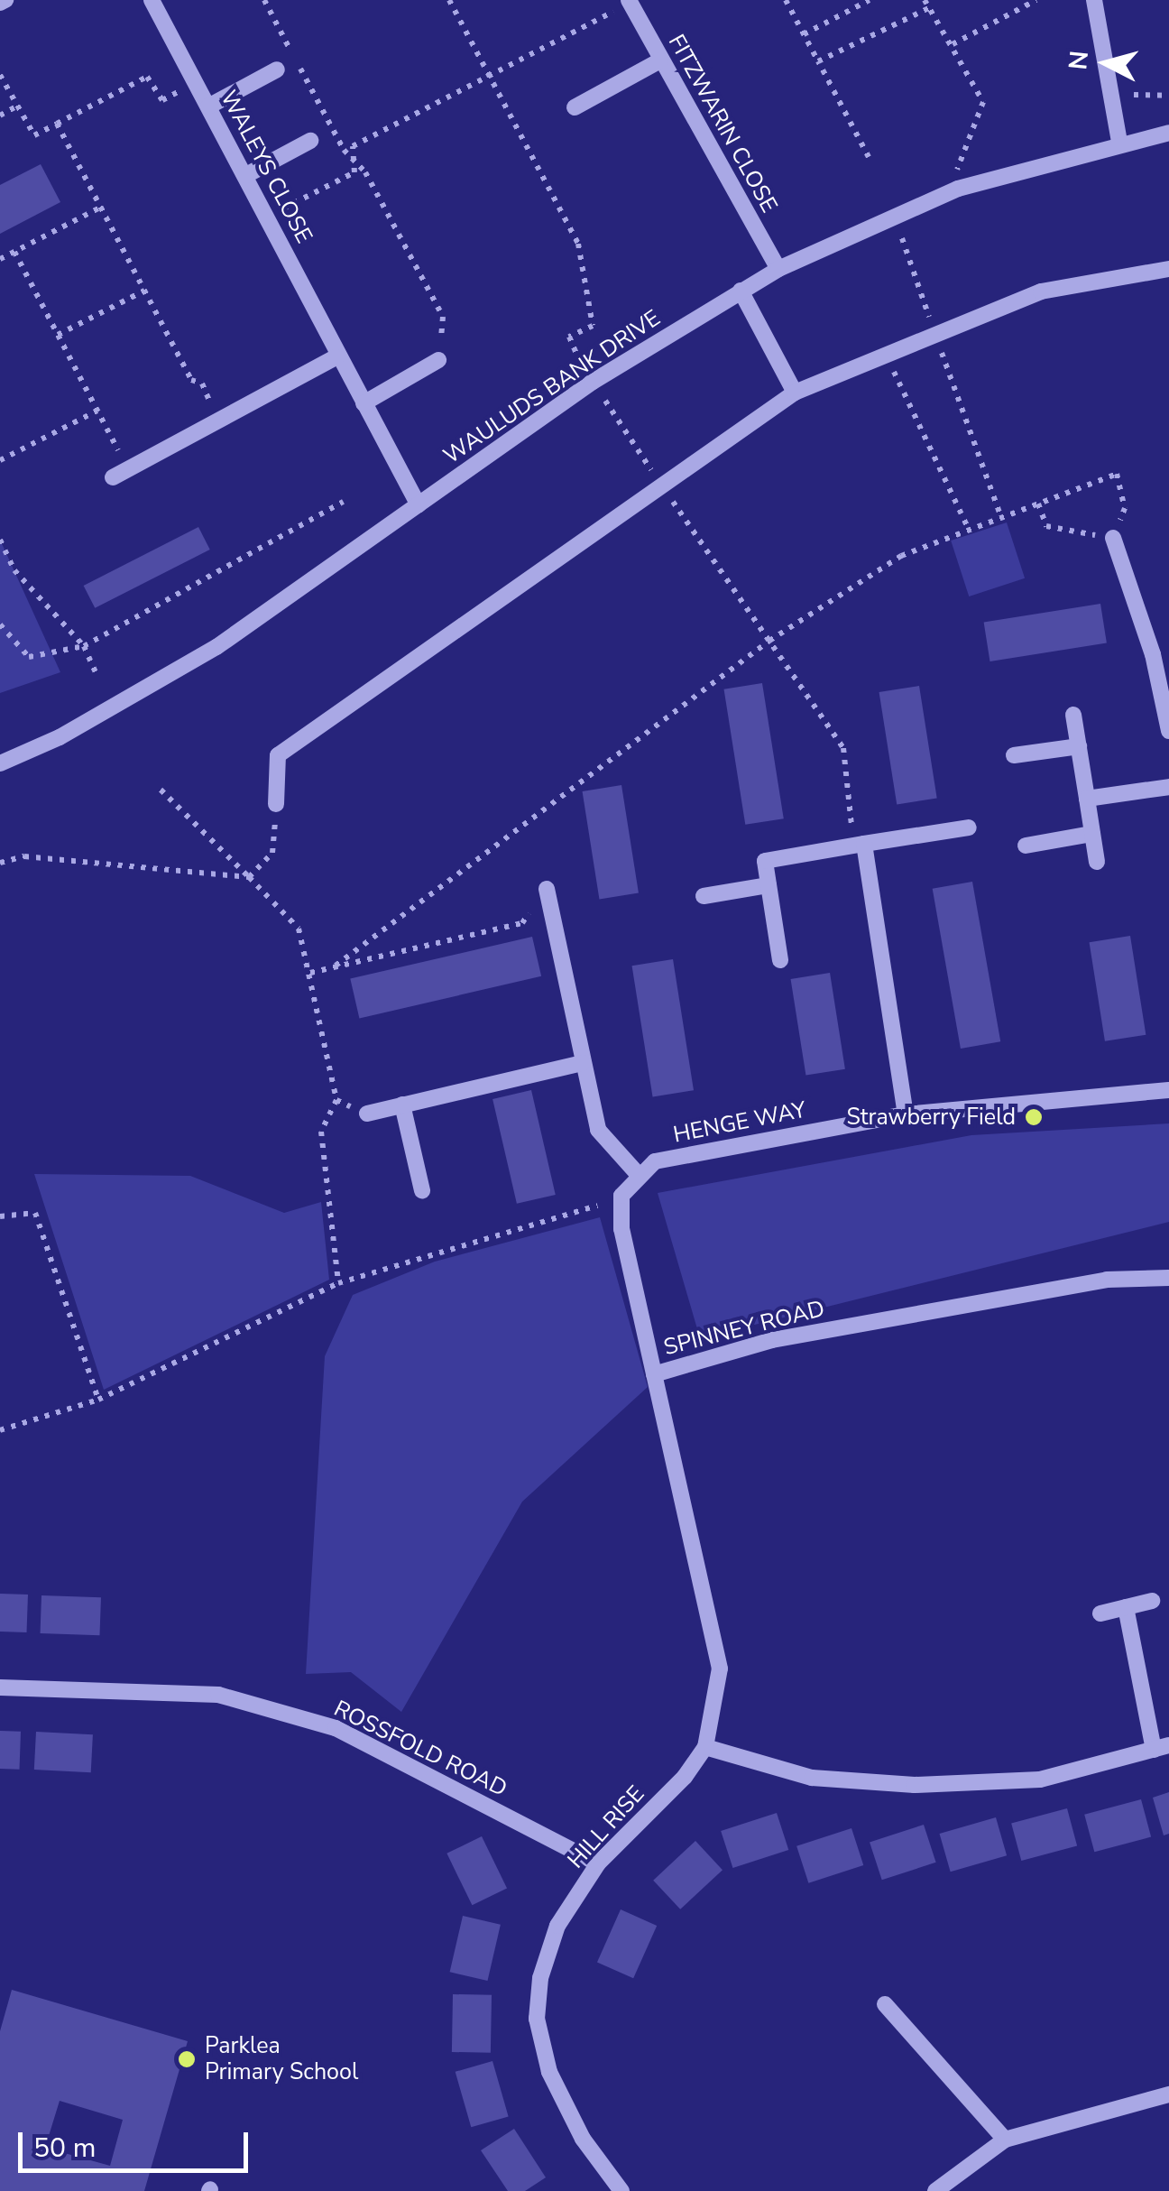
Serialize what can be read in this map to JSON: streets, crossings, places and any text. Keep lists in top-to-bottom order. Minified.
{"streets":{"street":["FITZWARIN CLOSE","WALEYS CLOSE","WAULUDS BANK DRIVE","HENGE WAY","SPINNEY ROAD","ROSSFOLD ROAD","HILL RISE"]},"crossings":[["FITZWARIN CLOSE","WAULUDS BANK DRIVE"],["WALEYS CLOSE","WAULUDS BANK DRIVE"],["SPINNEY ROAD","HILL RISE"],["ROSSFOLD ROAD","HILL RISE"]],"places":["Strawberry Field","Parklea Primary School"],"scale_bar":"50 m","north":"left"}
